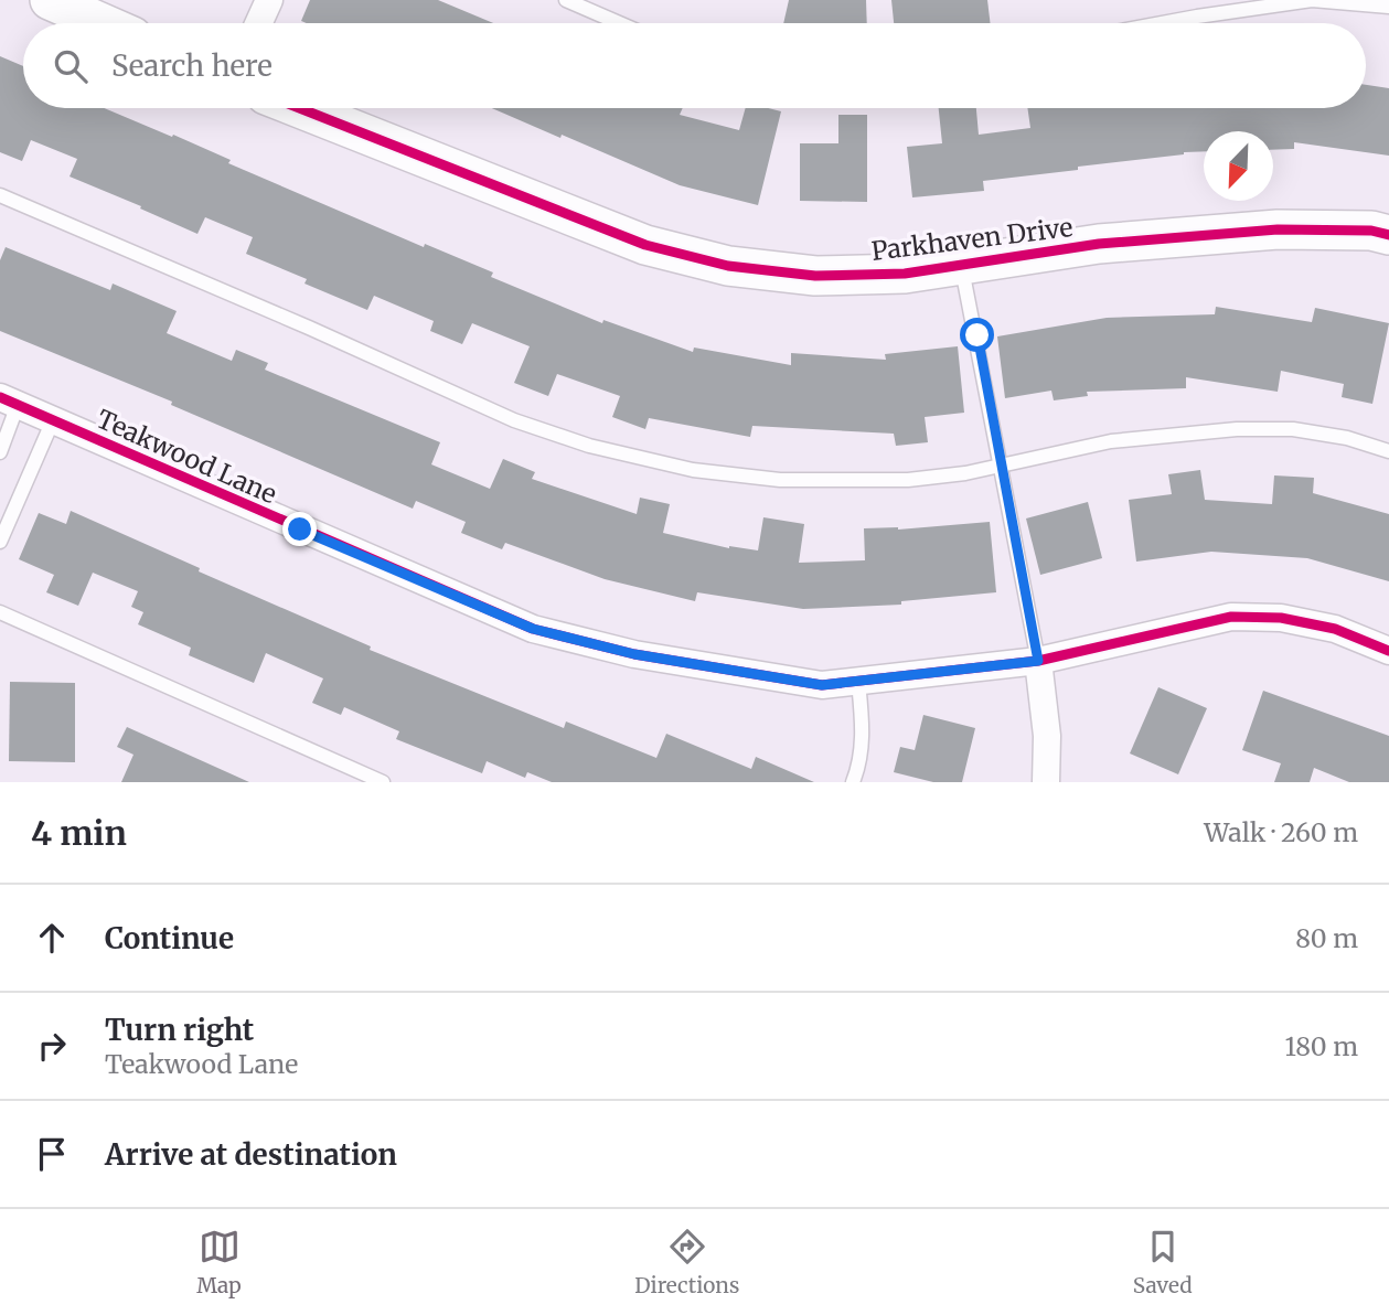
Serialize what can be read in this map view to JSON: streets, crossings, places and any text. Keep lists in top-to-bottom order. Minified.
{"streets":{"street":["Parkhaven Drive","Teakwood Lane"]},"north":"bottom left","page":{"search":"Search here","heading":["4 min","Walk · 260 m"],"list":[["Continue","80 m"],["Turn right","Teakwood Lane","180 m"],"Arrive at destination"],"nav":["Map","Directions","Saved"]}}
